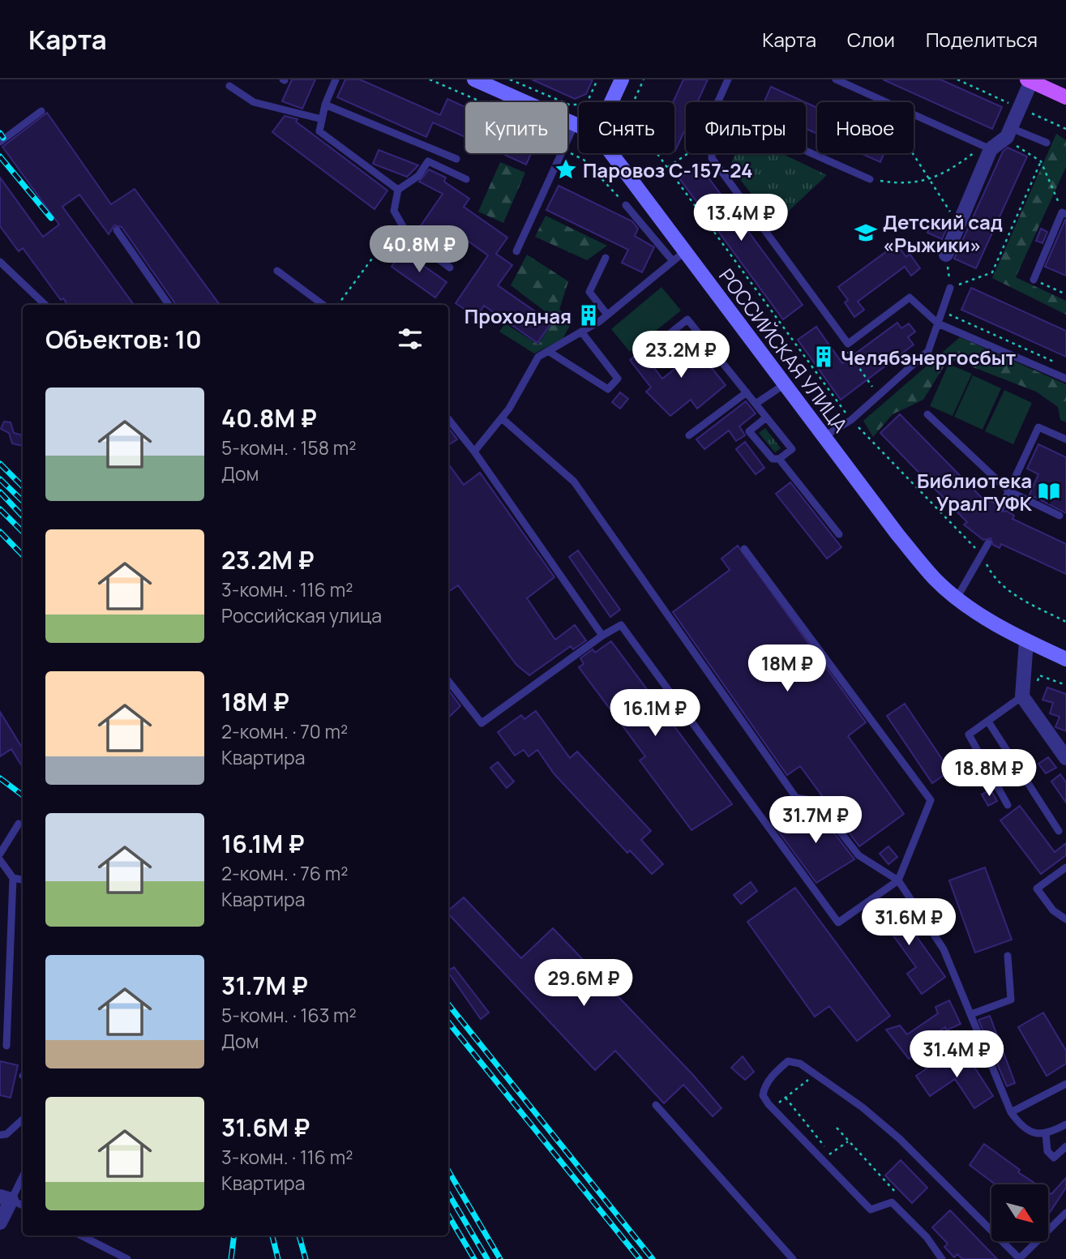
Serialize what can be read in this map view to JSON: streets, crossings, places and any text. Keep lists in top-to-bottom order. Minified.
{"streets":{"main road":["РОССИЙСКАЯ УЛИЦА"]},"places":{"place":["Паровоз С-157-24"],"school or university":["Детский сад «Рыжики»"],"building":["Проходная","Челябэнергосбыт"],"library":["Библиотека УралГУФК"]},"north":"bottom right","page":{"header":"Карта","nav":["Карта","Слои","Поделиться"],"chip":["Купить","Снять","Фильтры","Новое"],"price":["13.4M ₽","40.8M ₽","23.2M ₽","18M ₽","16.1M ₽","18.8M ₽","31.7M ₽","31.6M ₽","29.6M ₽","31.4M ₽"],"heading":"Объектов: 10","list":[{"name":"40.8M ₽","note":"5-комн. · 158 m² · Дом"},{"name":"23.2M ₽","note":"3-комн. · 116 m² · Российская улица"},{"name":"18M ₽","note":"2-комн. · 70 m² · Квартира"},{"name":"16.1M ₽","note":"2-комн. · 76 m² · Квартира"},{"name":"31.7M ₽","note":"5-комн. · 163 m² · Дом"},{"name":"31.6M ₽","note":"3-комн. · 116 m² · Квартира"}]}}
